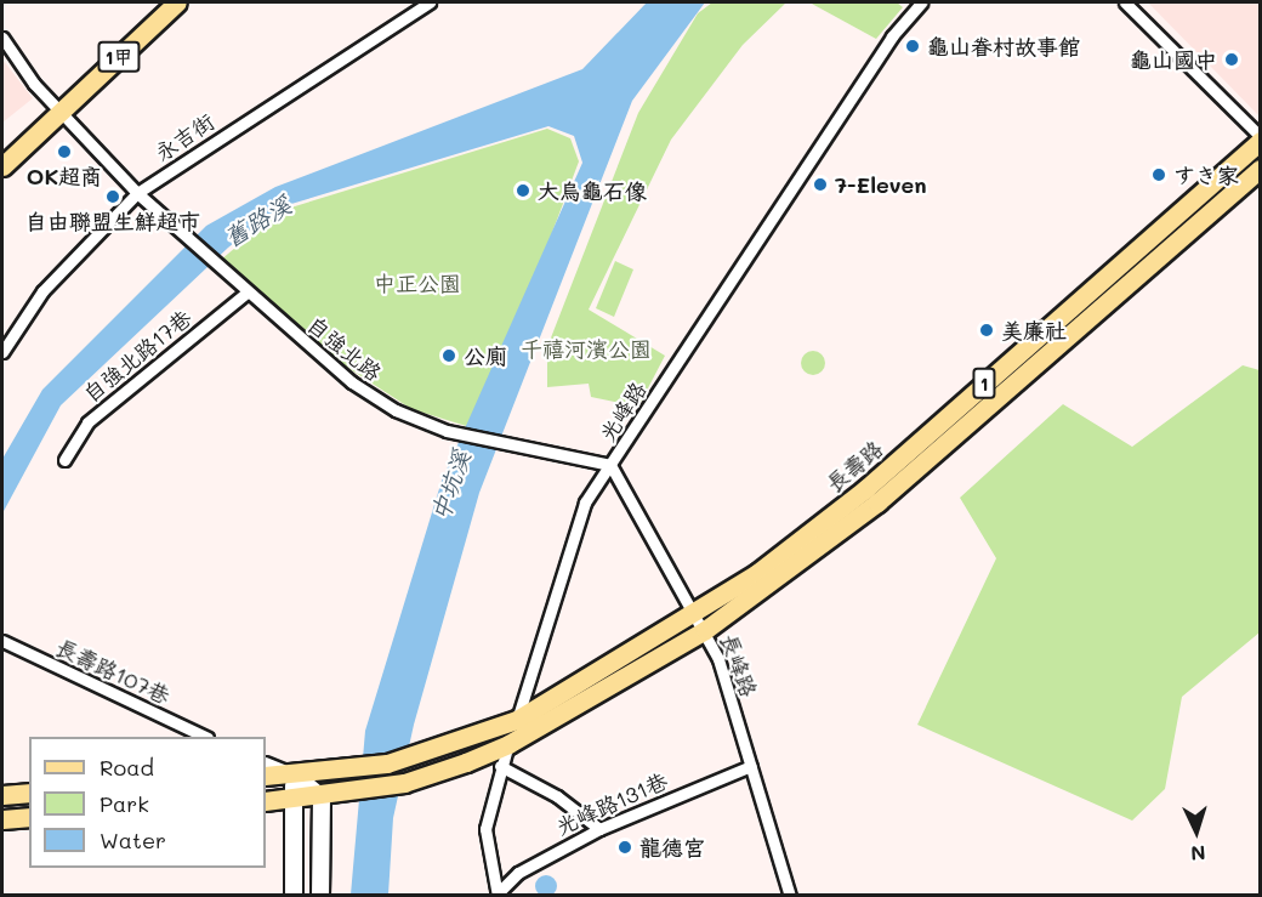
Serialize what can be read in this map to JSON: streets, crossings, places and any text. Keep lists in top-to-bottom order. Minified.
{"streets":{"main road":["1甲","1","長壽路"],"street":["永吉街","自強北路","自強北路17巷","光峰路","長峰路","長壽路107巷","光峰路131巷"]},"crossings":[["永吉街","自強北路"],["自強北路","自強北路17巷"],["自強北路","光峰路"],["自強北路","長峰路"],["1","長壽路"],["光峰路","長壽路"],["光峰路","長峰路"],["光峰路","光峰路131巷"],["長壽路","長峰路"],["長峰路","光峰路131巷"]],"water":["舊路溪","中坑溪"],"parks":["中正公園","千禧河濱公園"],"places":["龜山眷村故事館","龜山國中","OK超商","すき家","7-Eleven","大烏龜石像","自由聯盟生鮮超市","美廉社","公廁","龍德宮"],"legend":["Road","Park","Water"],"north":"bottom"}
